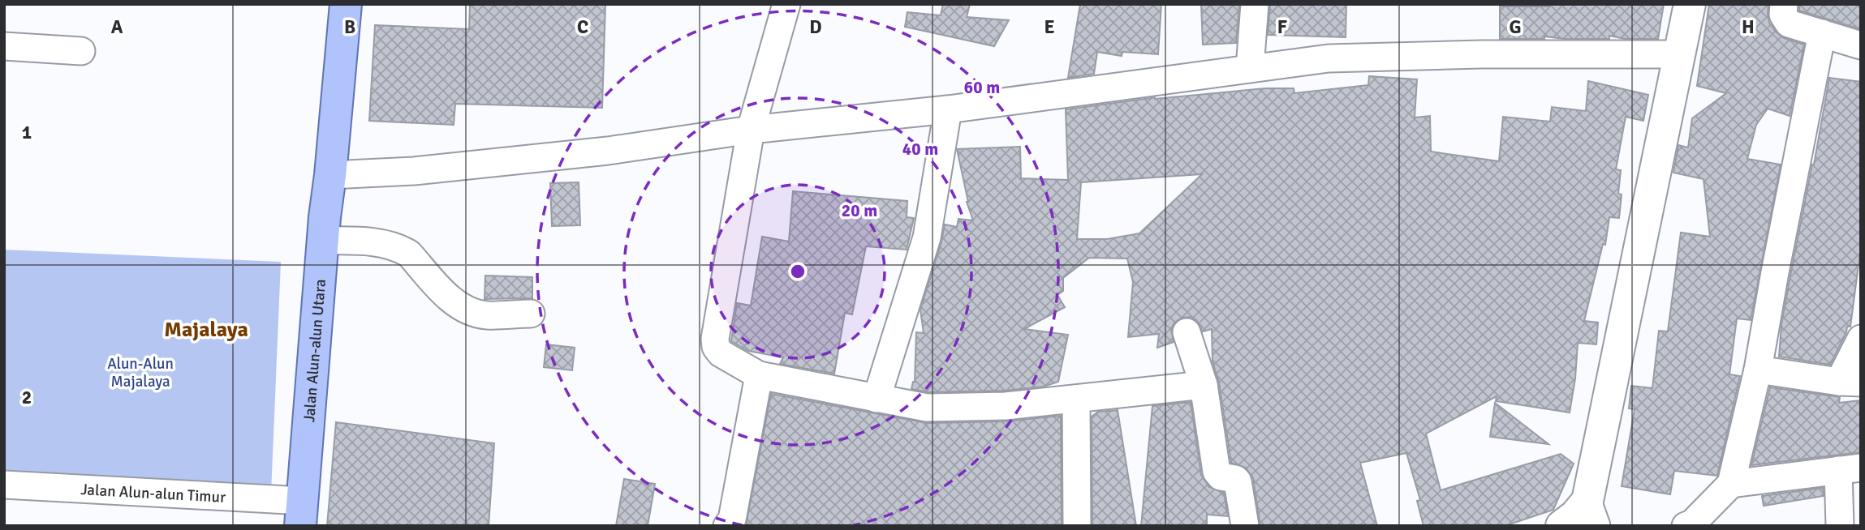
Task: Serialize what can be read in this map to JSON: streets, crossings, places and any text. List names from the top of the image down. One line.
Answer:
{"streets":{"main road":["Jalan Alun-alun Utara"],"street":["Jalan Alun-alun Timur"]},"crossings":[["Jalan Alun-alun Utara","Jalan Alun-alun Timur"]],"districts":["Majalaya"],"parks":["Alun-Alun Majalaya"],"grid":{"columns":["A","B","C","D","E","F","G","H"],"rows":["1","2"]},"rings":["60 m","40 m","20 m"]}
